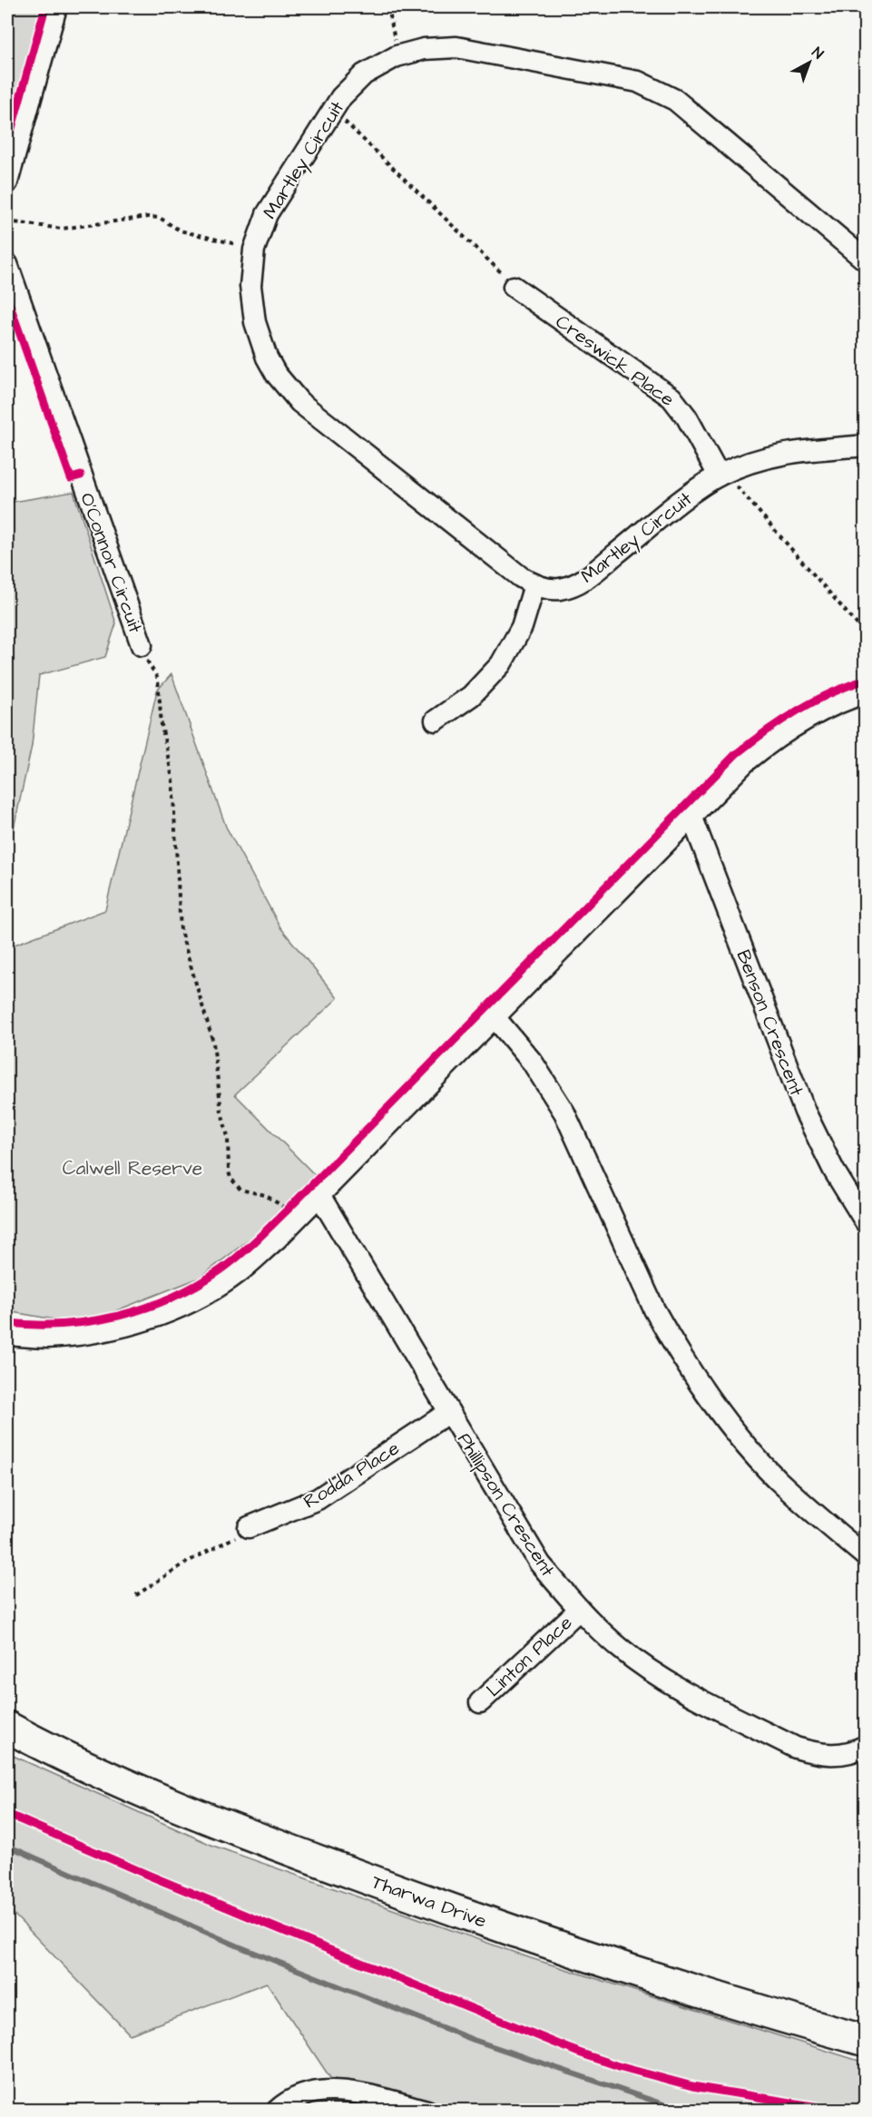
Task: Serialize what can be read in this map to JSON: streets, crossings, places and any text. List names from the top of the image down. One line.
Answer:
{"streets":{"main road":["Tharwa Drive"],"street":["Martley Circuit","Creswick Place","O'Connor Circuit","Benson Crescent","Rodda Place","Phillipson Crescent","Linton Place"]},"crossings":[["Martley Circuit","Creswick Place"],["Rodda Place","Phillipson Crescent"],["Phillipson Crescent","Linton Place"]],"parks":["Calwell Reserve"],"north":"top right"}
